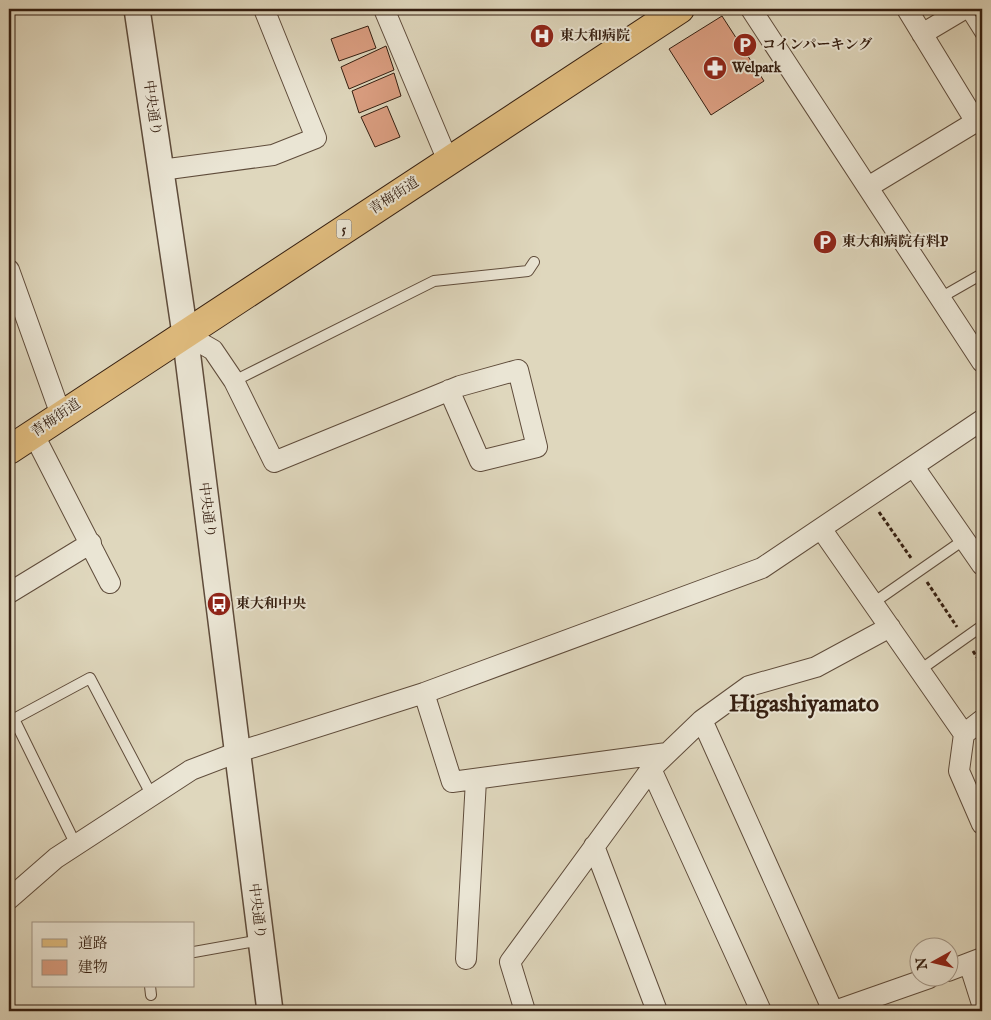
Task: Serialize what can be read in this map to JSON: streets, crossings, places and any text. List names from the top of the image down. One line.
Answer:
{"streets":{"main road":["青梅街道","5"],"street":["中央通り"]},"crossings":[["中央通り","青梅街道"]],"districts":["Higashiyamato"],"places":{"hospital":["東大和病院"],"parking":["コインパーキング","東大和病院有料P"],"pharmacy":["Welpark"],"bus stop":["東大和中央"]},"legend":["道路","建物"],"north":"left"}
